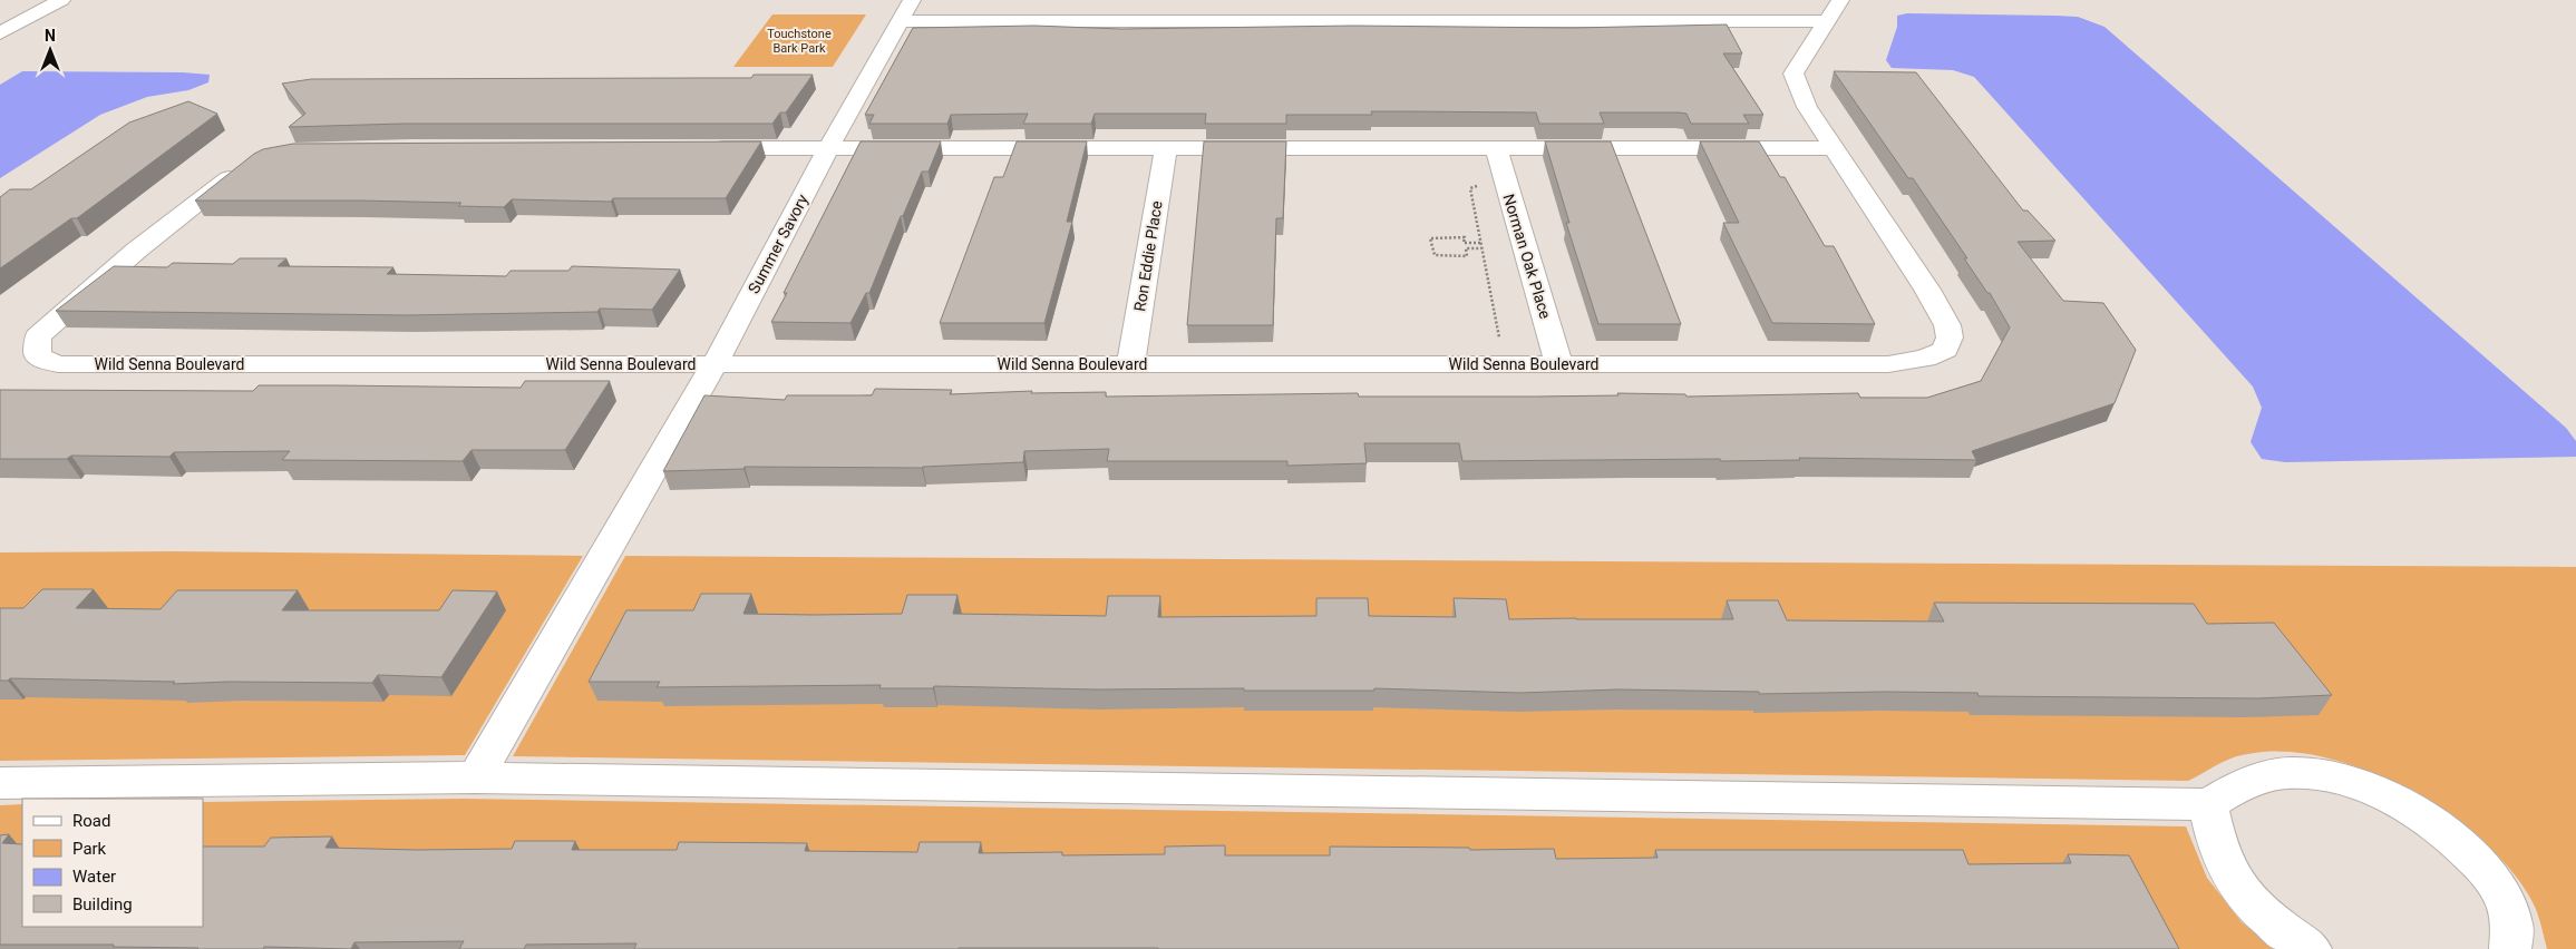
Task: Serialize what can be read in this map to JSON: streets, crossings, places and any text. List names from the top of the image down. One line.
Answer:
{"streets":{"street":["Summer Savory","Ron Eddie Place","Norman Oak Place","Wild Senna Boulevard"]},"crossings":[["Summer Savory","Wild Senna Boulevard"],["Ron Eddie Place","Wild Senna Boulevard"],["Norman Oak Place","Wild Senna Boulevard"]],"parks":["Touchstone Bark Park"],"legend":["Road","Park","Water","Building"],"north":"top"}
